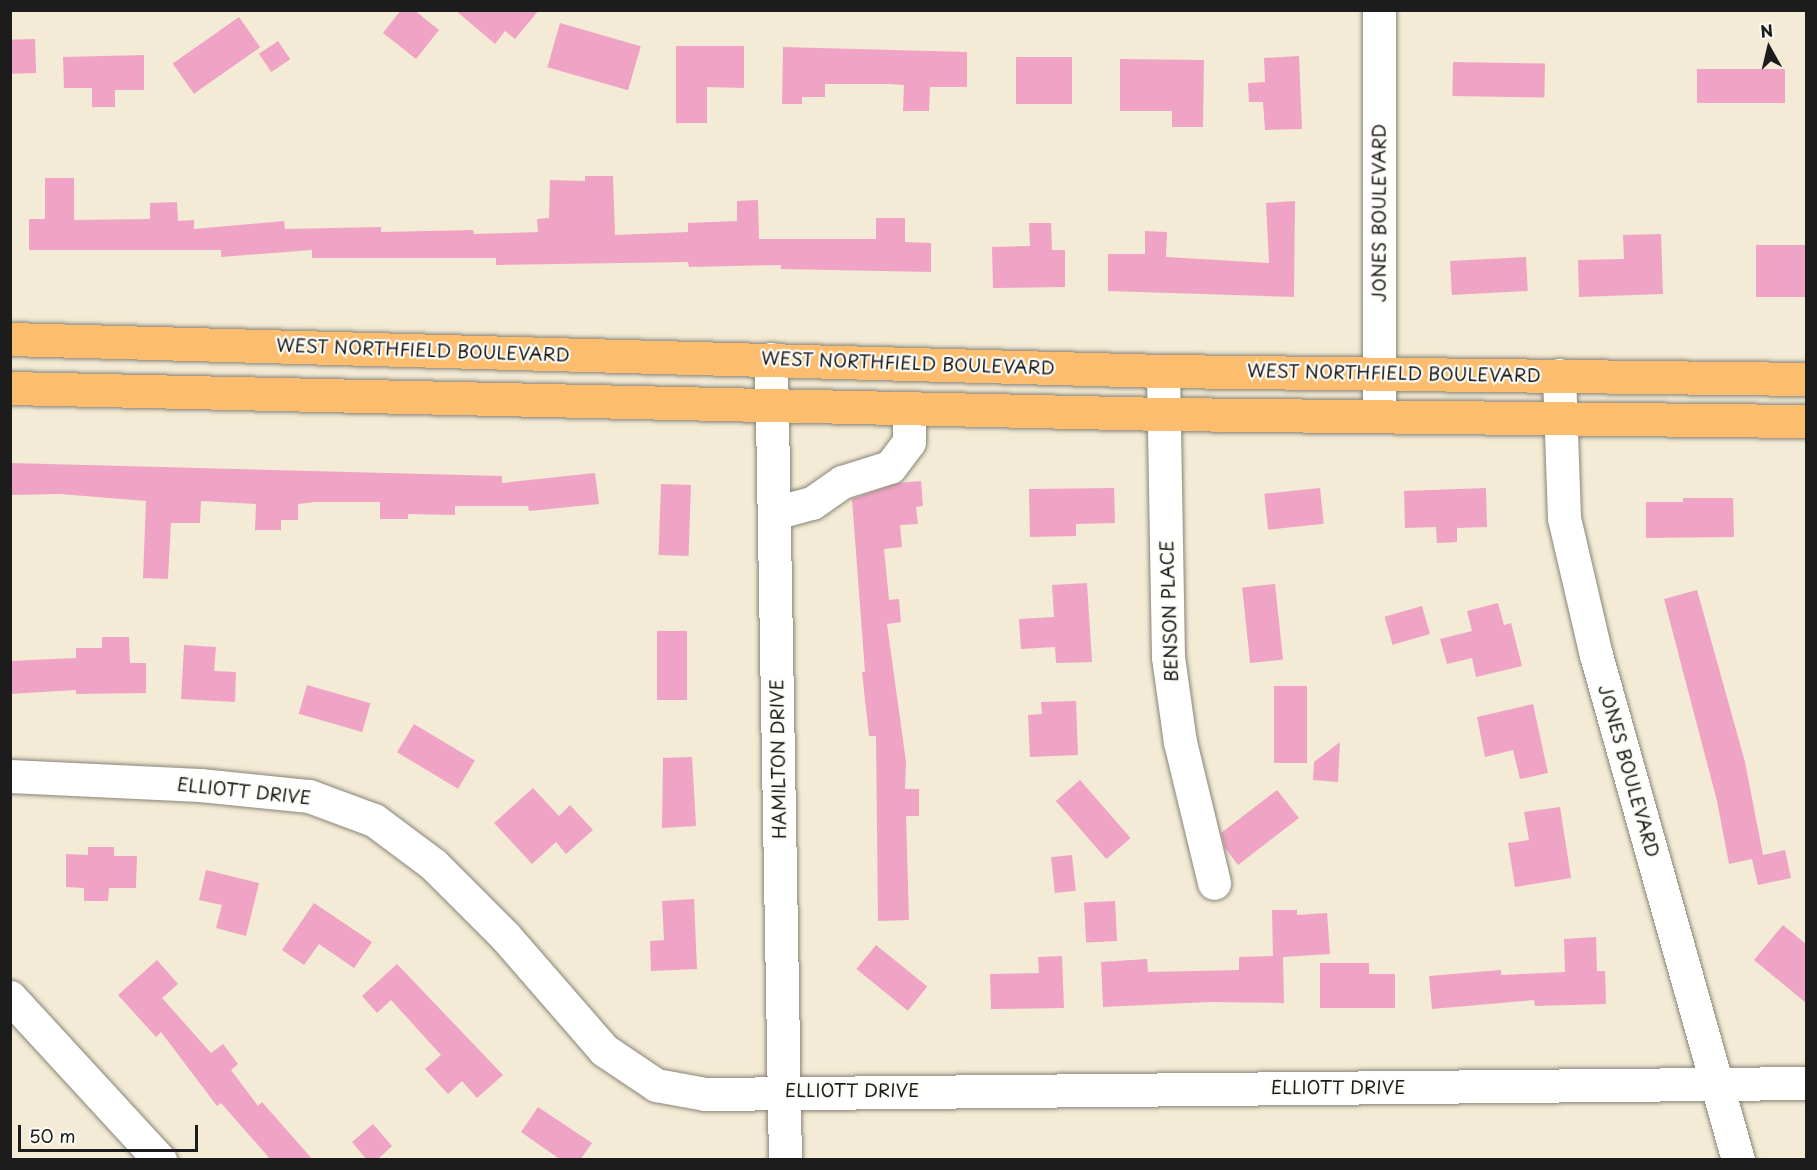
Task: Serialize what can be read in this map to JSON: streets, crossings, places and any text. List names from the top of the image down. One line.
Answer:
{"streets":{"main road":["WEST NORTHFIELD BOULEVARD"],"street":["JONES BOULEVARD","BENSON PLACE","HAMILTON DRIVE","ELLIOTT DRIVE"]},"crossings":[["JONES BOULEVARD","WEST NORTHFIELD BOULEVARD"],["JONES BOULEVARD","ELLIOTT DRIVE"],["WEST NORTHFIELD BOULEVARD","BENSON PLACE"],["WEST NORTHFIELD BOULEVARD","HAMILTON DRIVE"],["HAMILTON DRIVE","ELLIOTT DRIVE"]],"scale_bar":"50 m","north":"top"}
